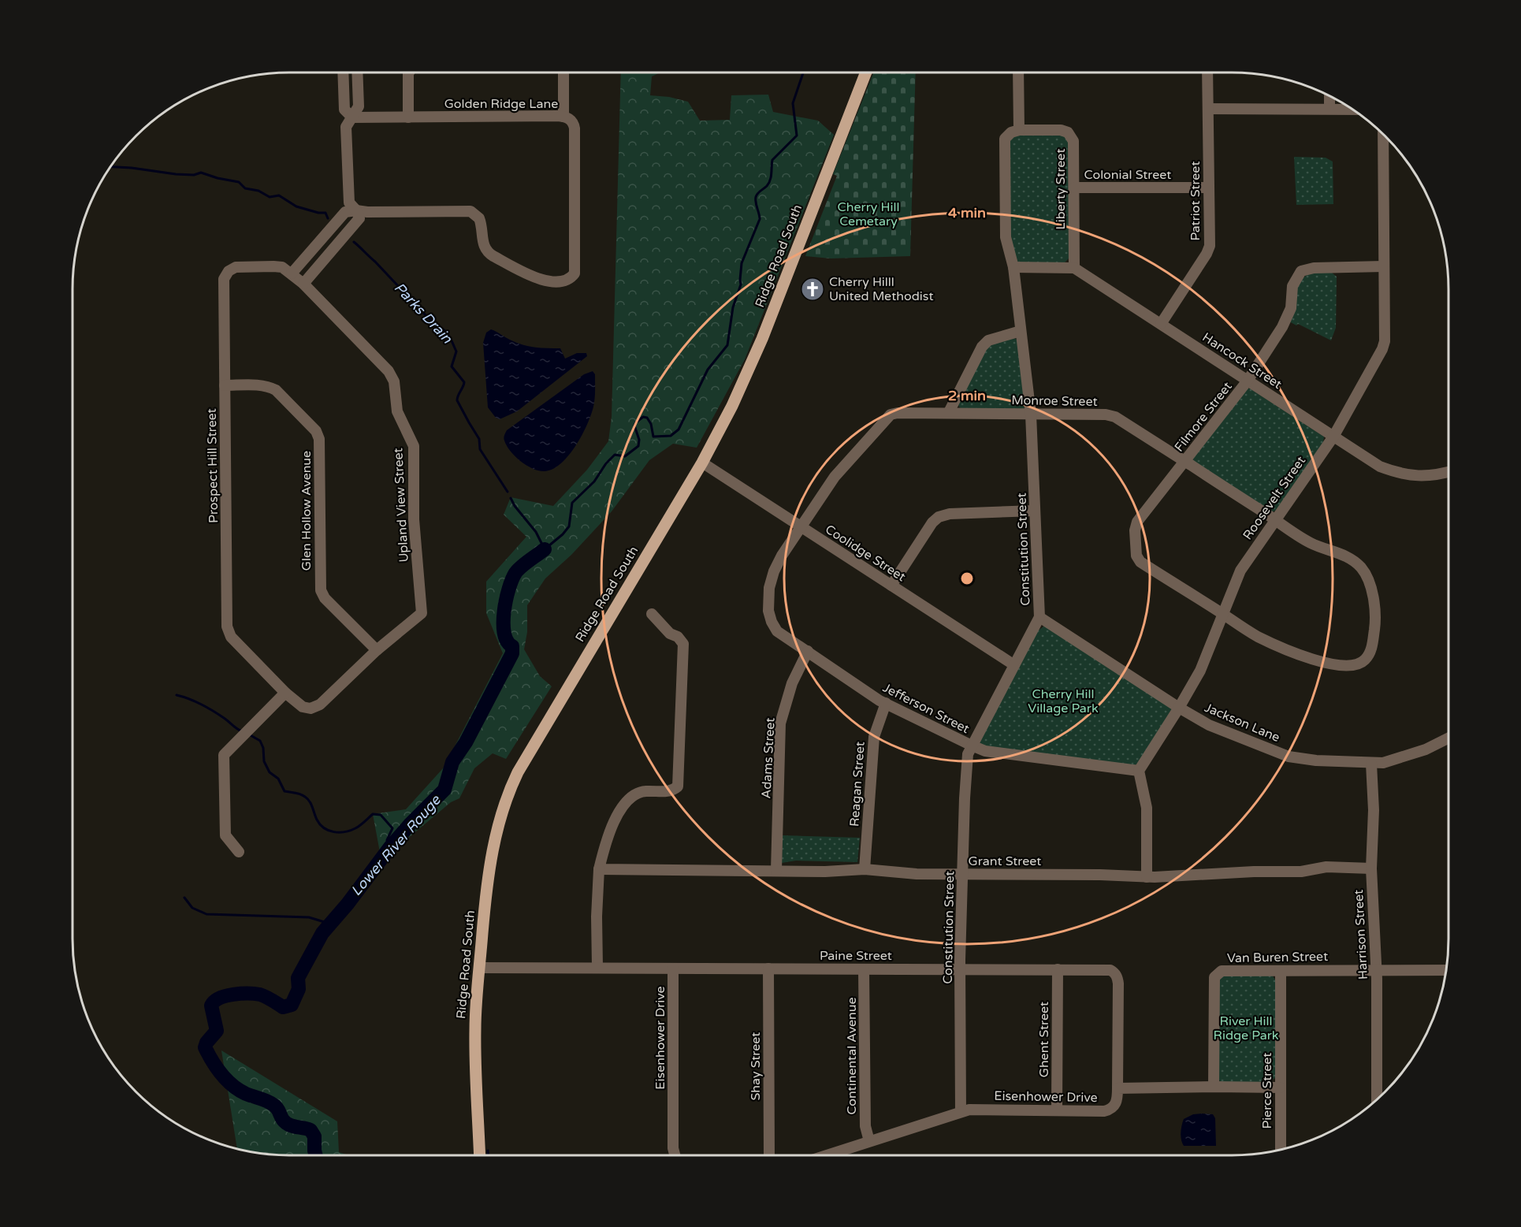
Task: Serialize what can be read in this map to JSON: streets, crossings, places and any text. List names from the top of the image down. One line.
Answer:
{"streets":{"main road":["Ridge Road South"],"street":["Golden Ridge Lane","Colonial Street","Liberty Street","Patriot Street","Hancock Street","Monroe Street","Filmore Street","Prospect Hill Street","Roosevelt Street","Upland View Street","Glen Hollow Avenue","Constitution Street","Coolidge Street","Jefferson Street","Jackson Lane","Adams Street","Reagan Street","Grant Street","Harrison Street","Paine Street","Van Buren Street","Eisenhower Drive","Ghent Street","Continental Avenue","Shay Street","Pierce Street"]},"crossings":[["Colonial Street","Liberty Street"],["Colonial Street","Patriot Street"],["Liberty Street","Hancock Street"],["Liberty Street","Constitution Street"],["Patriot Street","Hancock Street"],["Ridge Road South","Coolidge Street"],["Ridge Road South","Paine Street"],["Hancock Street","Filmore Street"],["Hancock Street","Roosevelt Street"],["Monroe Street","Filmore Street"],["Monroe Street","Roosevelt Street"],["Monroe Street","Constitution Street"],["Monroe Street","Coolidge Street"],["Monroe Street","Jefferson Street"],["Filmore Street","Roosevelt Street"],["Prospect Hill Street","Upland View Street"],["Prospect Hill Street","Glen Hollow Avenue"],["Roosevelt Street","Jefferson Street"],["Roosevelt Street","Jackson Lane"],["Upland View Street","Glen Hollow Avenue"],["Constitution Street","Coolidge Street"],["Constitution Street","Jefferson Street"],["Constitution Street","Jackson Lane"],["Constitution Street","Grant Street"],["Constitution Street","Paine Street"],["Constitution Street","Eisenhower Drive"],["Coolidge Street","Jefferson Street"],["Jefferson Street","Adams Street"],["Jefferson Street","Reagan Street"],["Jackson Lane","Harrison Street"],["Adams Street","Grant Street"],["Reagan Street","Grant Street"],["Grant Street","Harrison Street"],["Harrison Street","Van Buren Street"],["Paine Street","Eisenhower Drive"],["Paine Street","Ghent Street"],["Paine Street","Continental Avenue"],["Paine Street","Shay Street"],["Van Buren Street","Pierce Street"],["Eisenhower Drive","Ghent Street"],["Eisenhower Drive","Continental Avenue"]],"water":["Parks Drain","Lower River Rouge"],"parks":["Cherry Hill Cemetary","Cherry Hill Village Park","River Hill Ridge Park"],"places":{"church":["Cherry Hilll United Methodist"]},"rings":["4 min","2 min"]}
